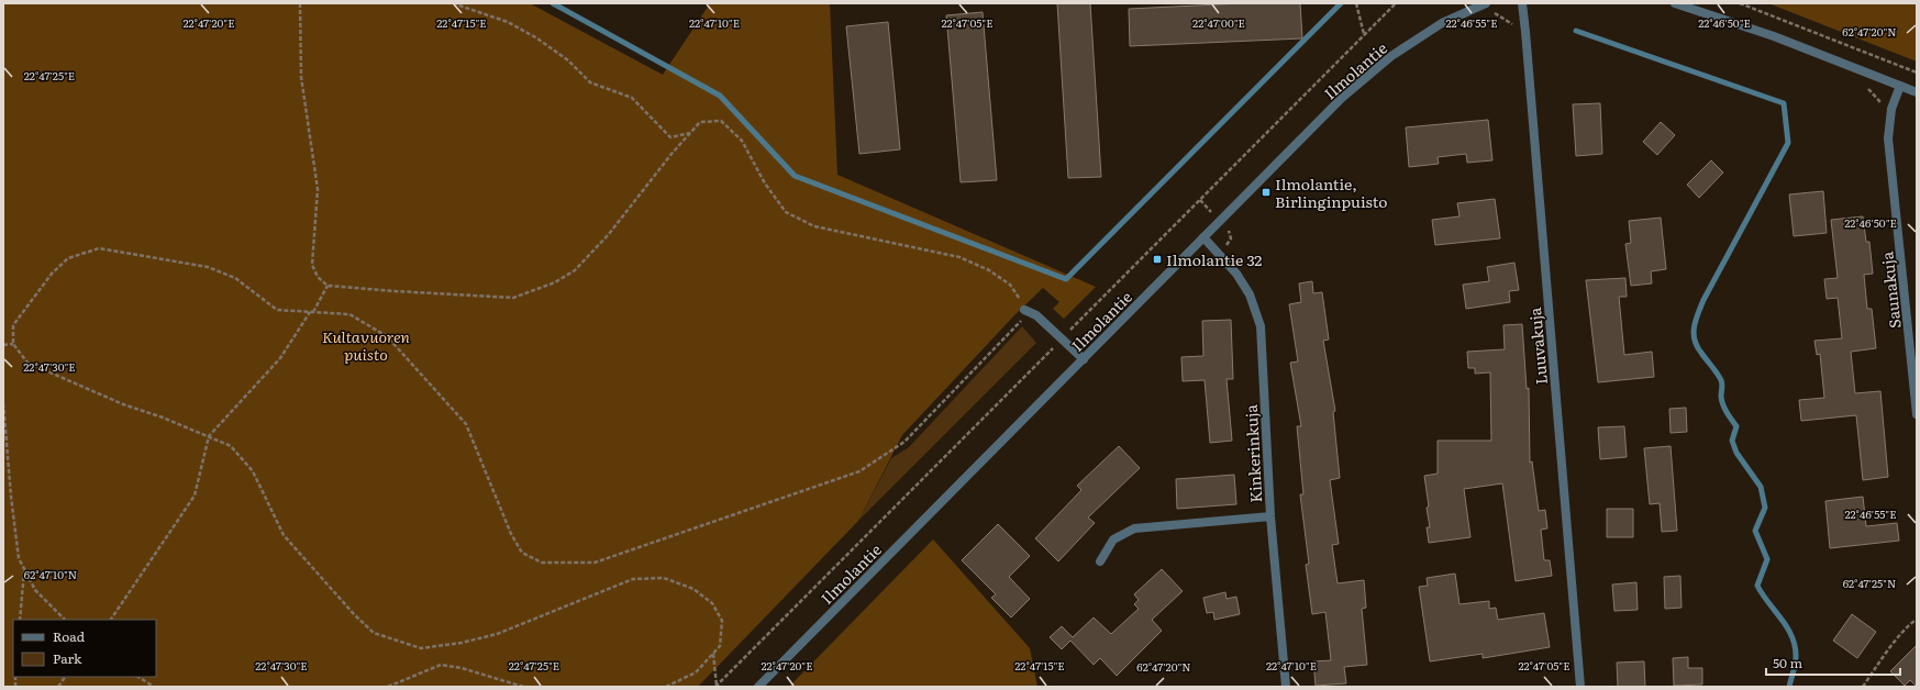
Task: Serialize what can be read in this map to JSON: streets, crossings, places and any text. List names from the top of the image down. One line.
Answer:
{"streets":{"street":["Ilmolantie","Saunakuja","Luuvakuja","Kinkerinkuja"]},"crossings":[["Ilmolantie","Kinkerinkuja"]],"parks":["Kultavuoren puisto"],"places":{"transit":["Ilmolantie, Birlinginpuisto","Ilmolantie 32"]},"legend":["Road","Park"],"scale_bar":"50 m","coordinates":["22°47'20\"E","22°47'15\"E","22°47'10\"E","22°47'05\"E","22°46'55\"E","22°46'50\"E","22°47'00\"E","62°47'20\"N","22°47'25\"E","22°47'30\"E","62°47'10\"N","62°47'25\"N"]}
